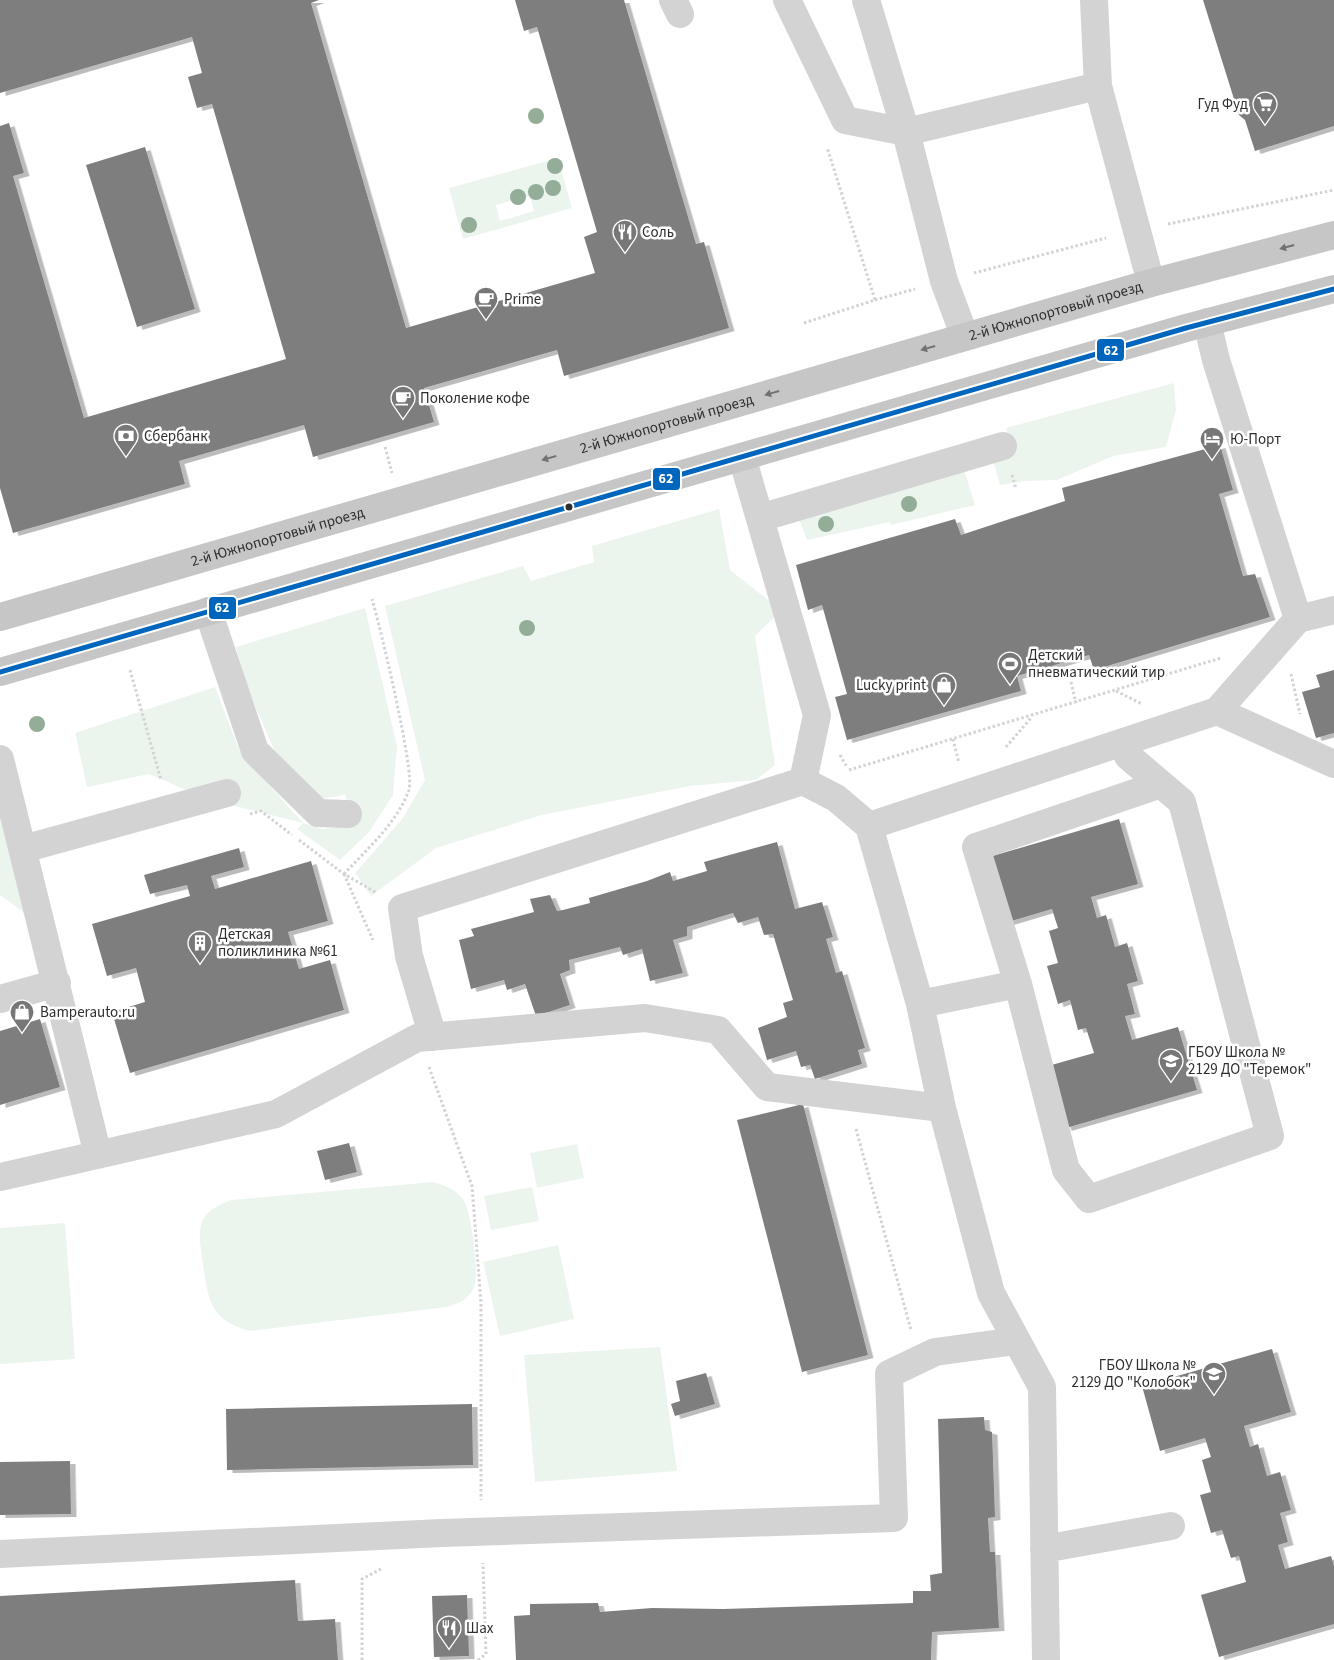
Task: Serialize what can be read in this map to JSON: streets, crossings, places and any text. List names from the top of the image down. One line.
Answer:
{"streets":{"main road":["2-й Южнопортовый проезд"]},"places":{"supermarket":["Гуд Фуд"],"restaurant":["Соль","Шах"],"cafe":["Prime","Поколение кофе"],"bank":["Сбербанк"],"hotel":["Ю-Порт"],"sports":["Детский пневматический тир"],"shop":["Lucky print","Bamperauto.ru"],"building":["Детская поликлиника №61"],"school or university":["ГБОУ Школа № 2129 ДО \"Теремок\"","ГБОУ Школа № 2129 ДО \"Колобок\""]},"lines":["transit line 62"]}
